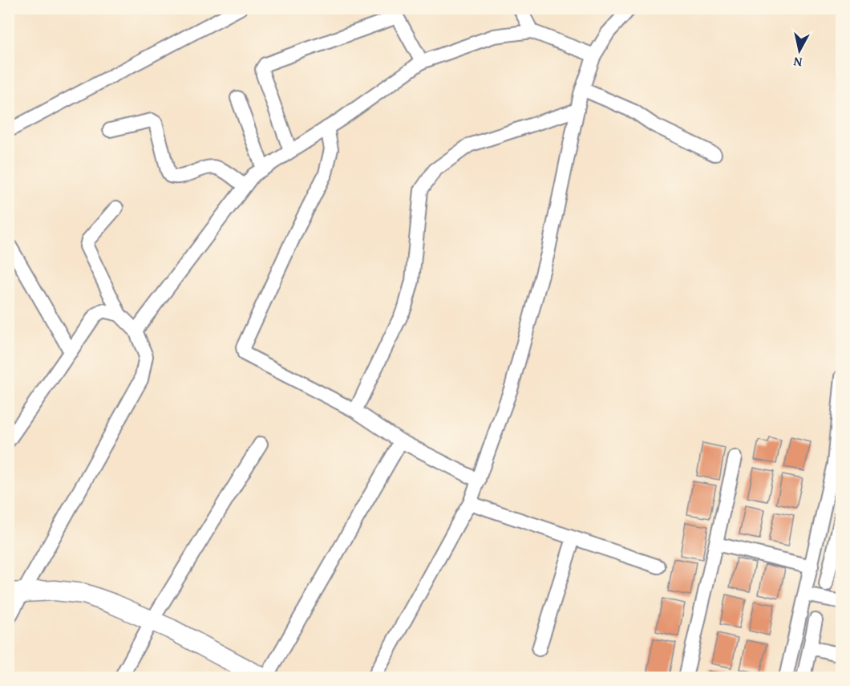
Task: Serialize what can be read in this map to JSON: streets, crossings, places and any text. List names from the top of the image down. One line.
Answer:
{"north":"bottom"}
